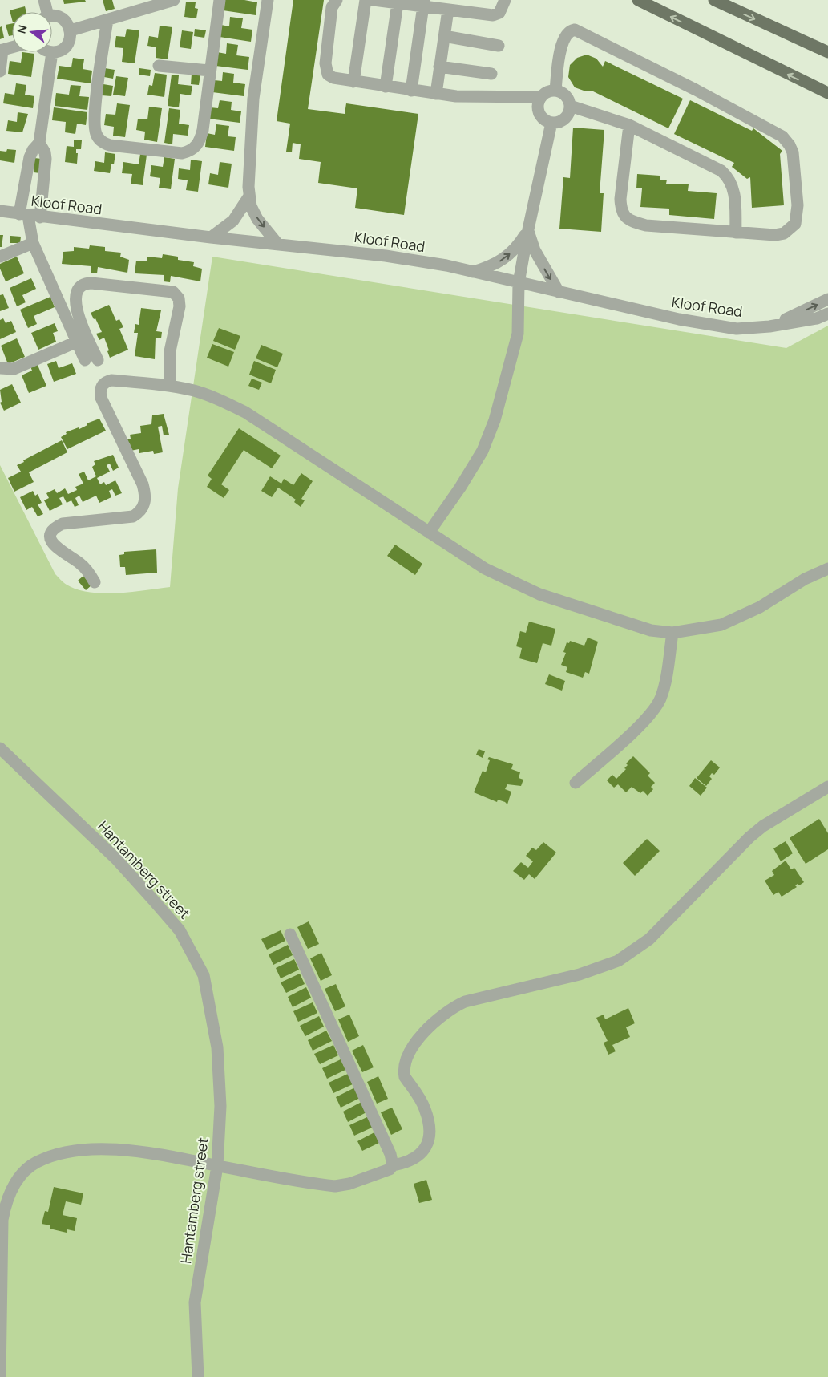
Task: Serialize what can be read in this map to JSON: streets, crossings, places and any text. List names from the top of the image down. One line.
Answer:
{"streets":{"street":["Kloof Road","Hantamberg street"]},"north":"left"}
